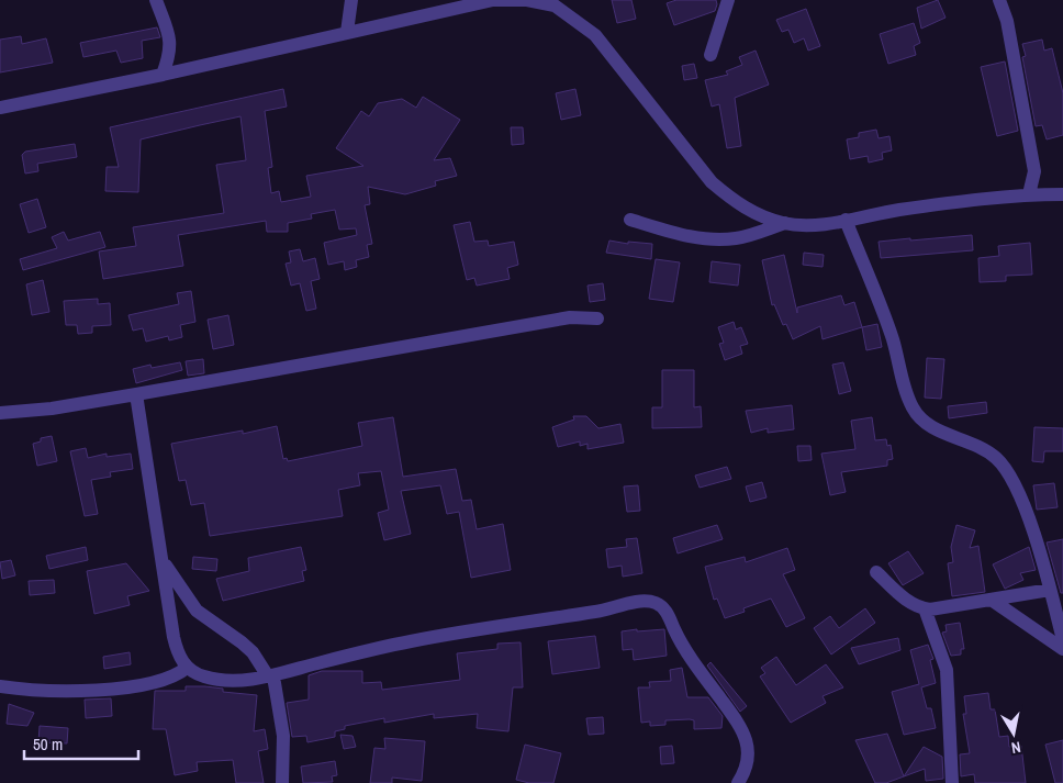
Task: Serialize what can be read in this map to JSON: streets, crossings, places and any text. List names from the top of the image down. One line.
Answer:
{"scale_bar":"50 m","north":"bottom"}
